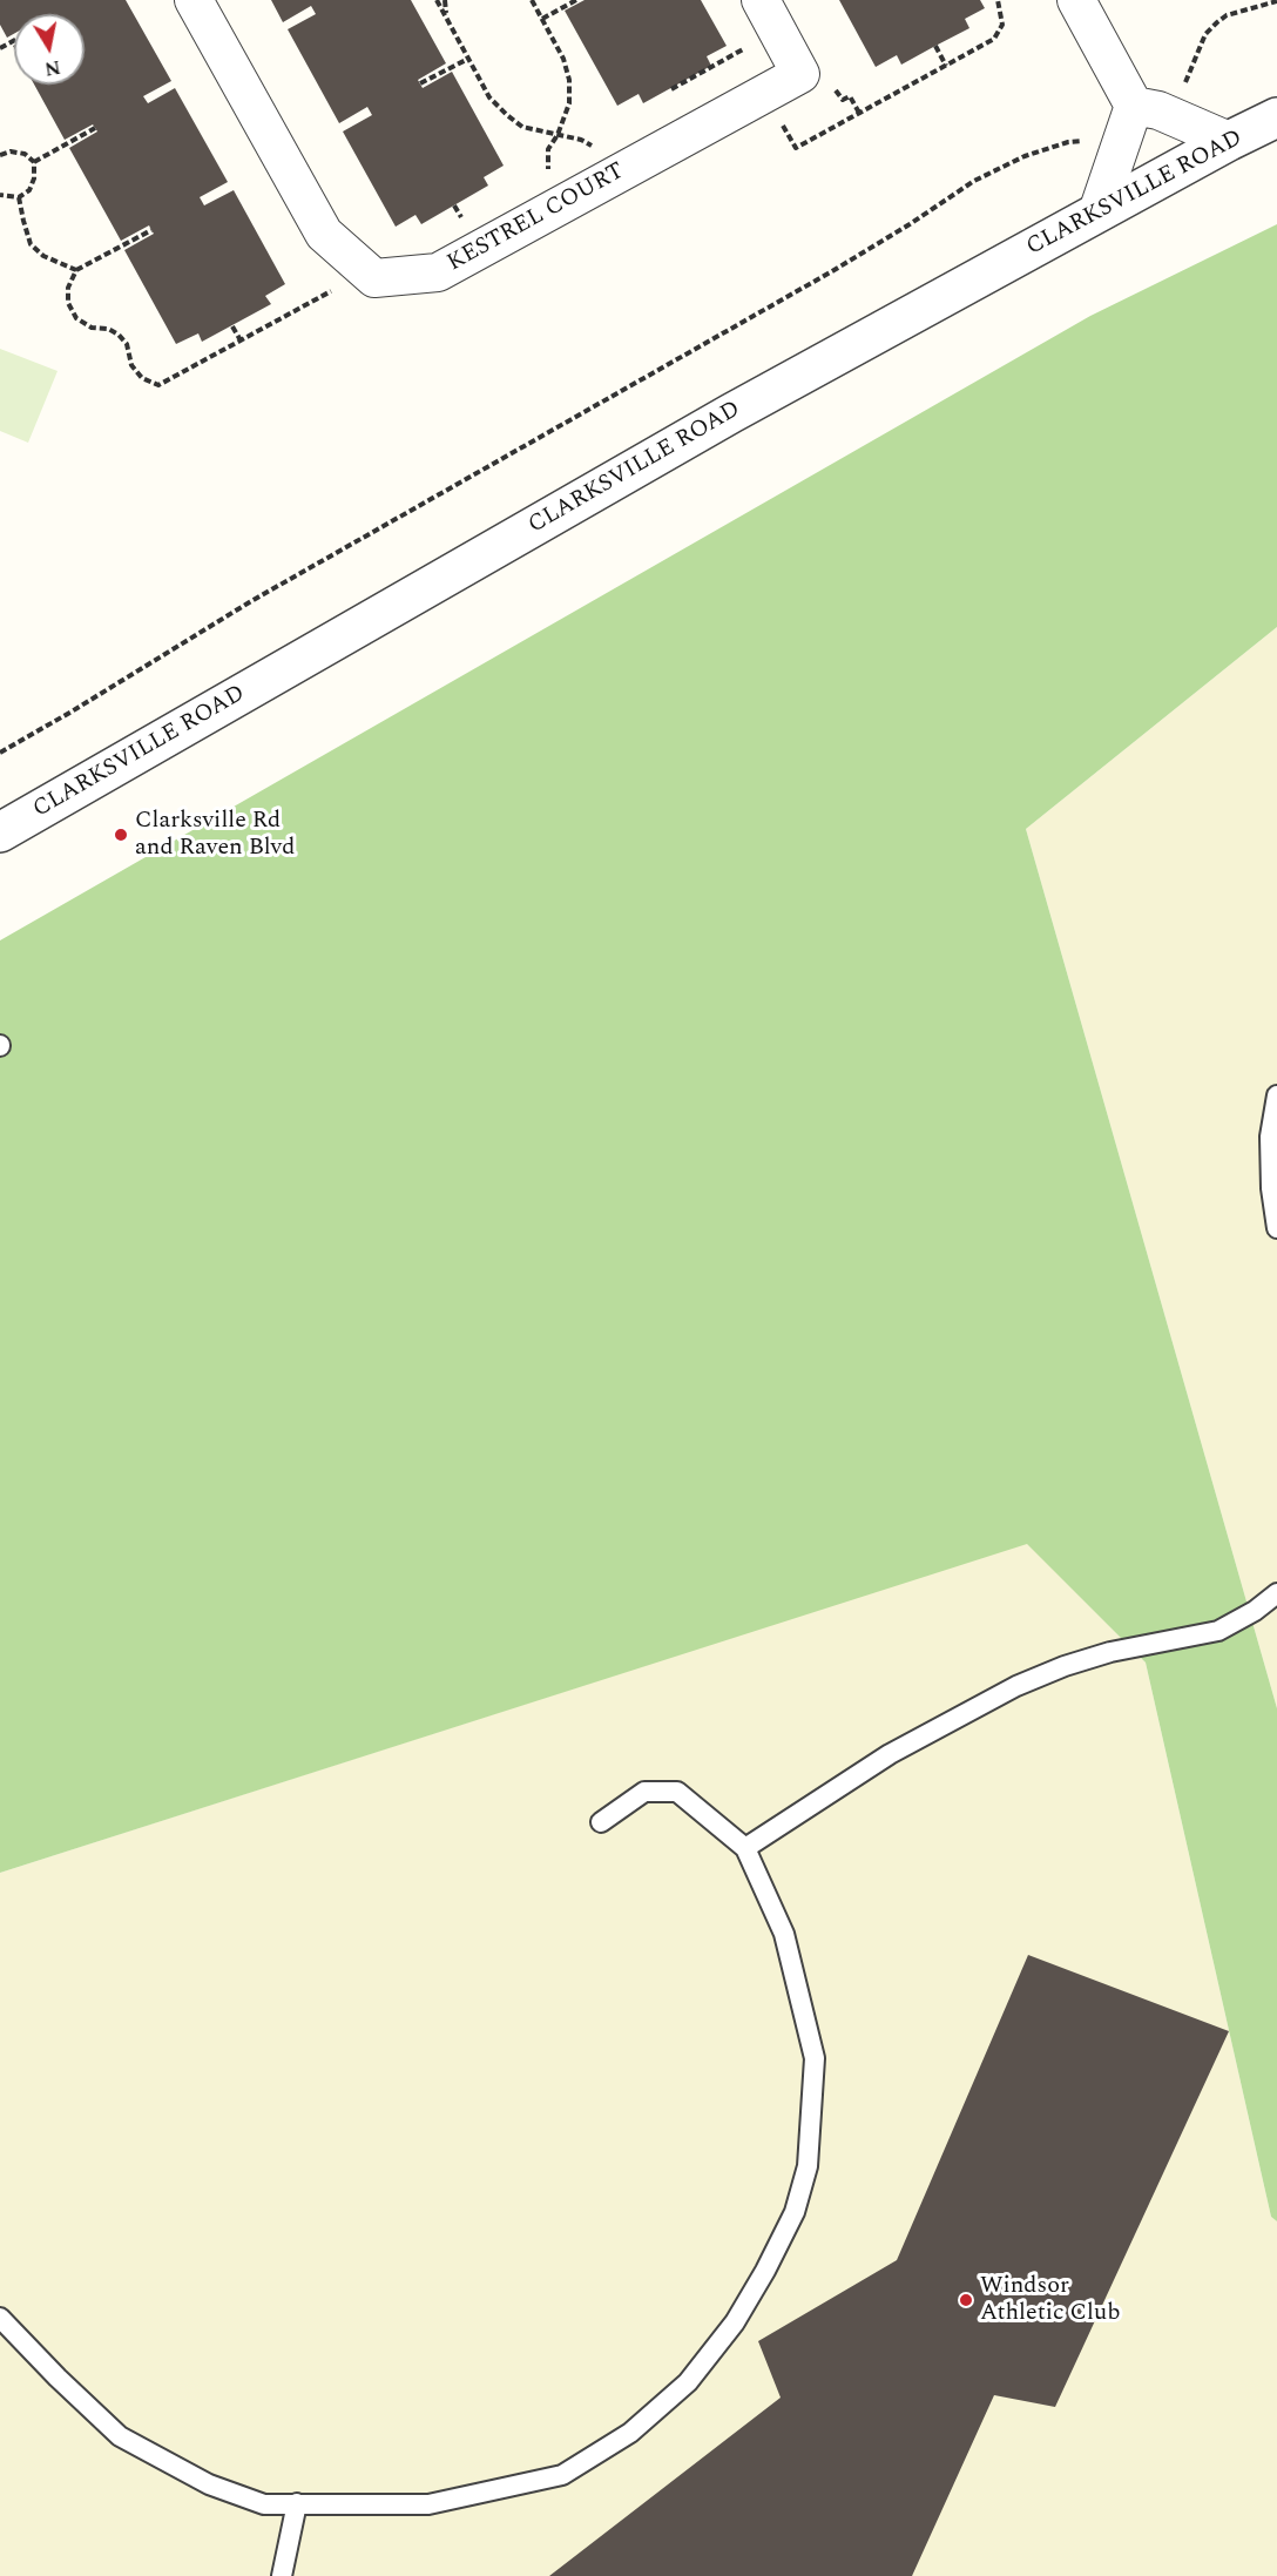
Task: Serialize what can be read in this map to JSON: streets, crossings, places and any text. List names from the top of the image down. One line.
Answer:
{"streets":{"street":["CLARKSVILLE ROAD","KESTREL COURT"]},"places":["Clarksville Rd and Raven Blvd","Windsor Athletic Club"],"north":"bottom"}
